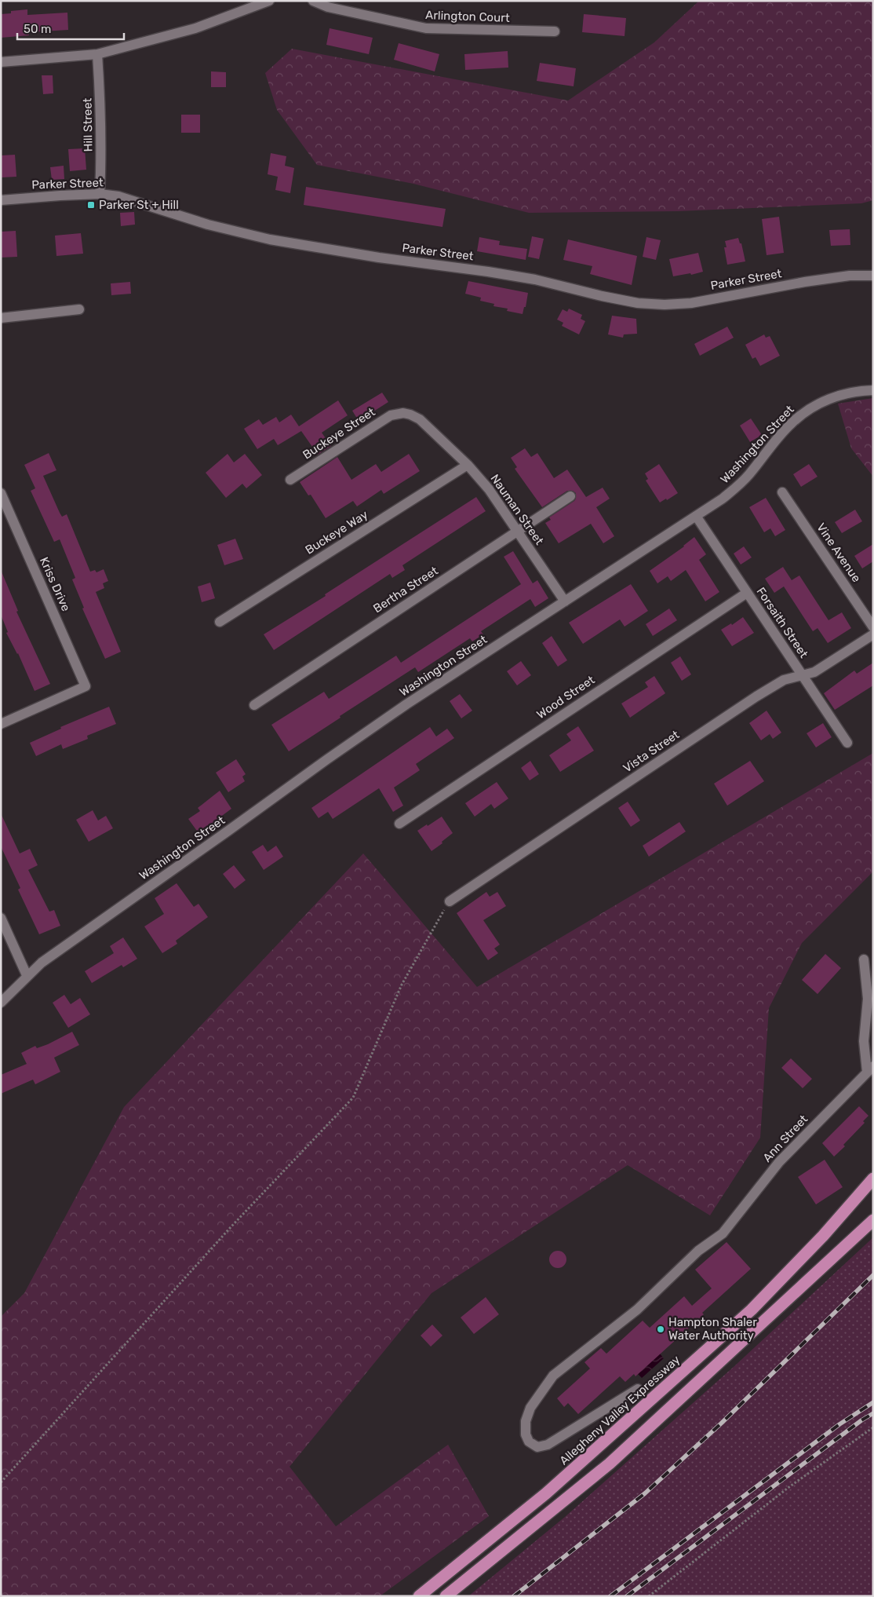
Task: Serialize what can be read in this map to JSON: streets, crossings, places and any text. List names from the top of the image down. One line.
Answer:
{"streets":{"highway":["Allegheny Valley Expressway"],"street":["Arlington Court","Hill Street","Parker Street","Buckeye Street","Washington Street","Nauman Street","Buckeye Way","Vine Avenue","Kriss Drive","Bertha Street","Forsaith Street","Wood Street","Vista Street","Ann Street"]},"crossings":[["Hill Street","Parker Street"],["Buckeye Street","Nauman Street"],["Washington Street","Nauman Street"],["Washington Street","Forsaith Street"],["Nauman Street","Buckeye Way"],["Nauman Street","Bertha Street"],["Forsaith Street","Wood Street"],["Forsaith Street","Vista Street"]],"places":{"transit":["Parker St + Hill"],"other":["Hampton Shaler Water Authority"]},"scale_bar":"50 m"}
